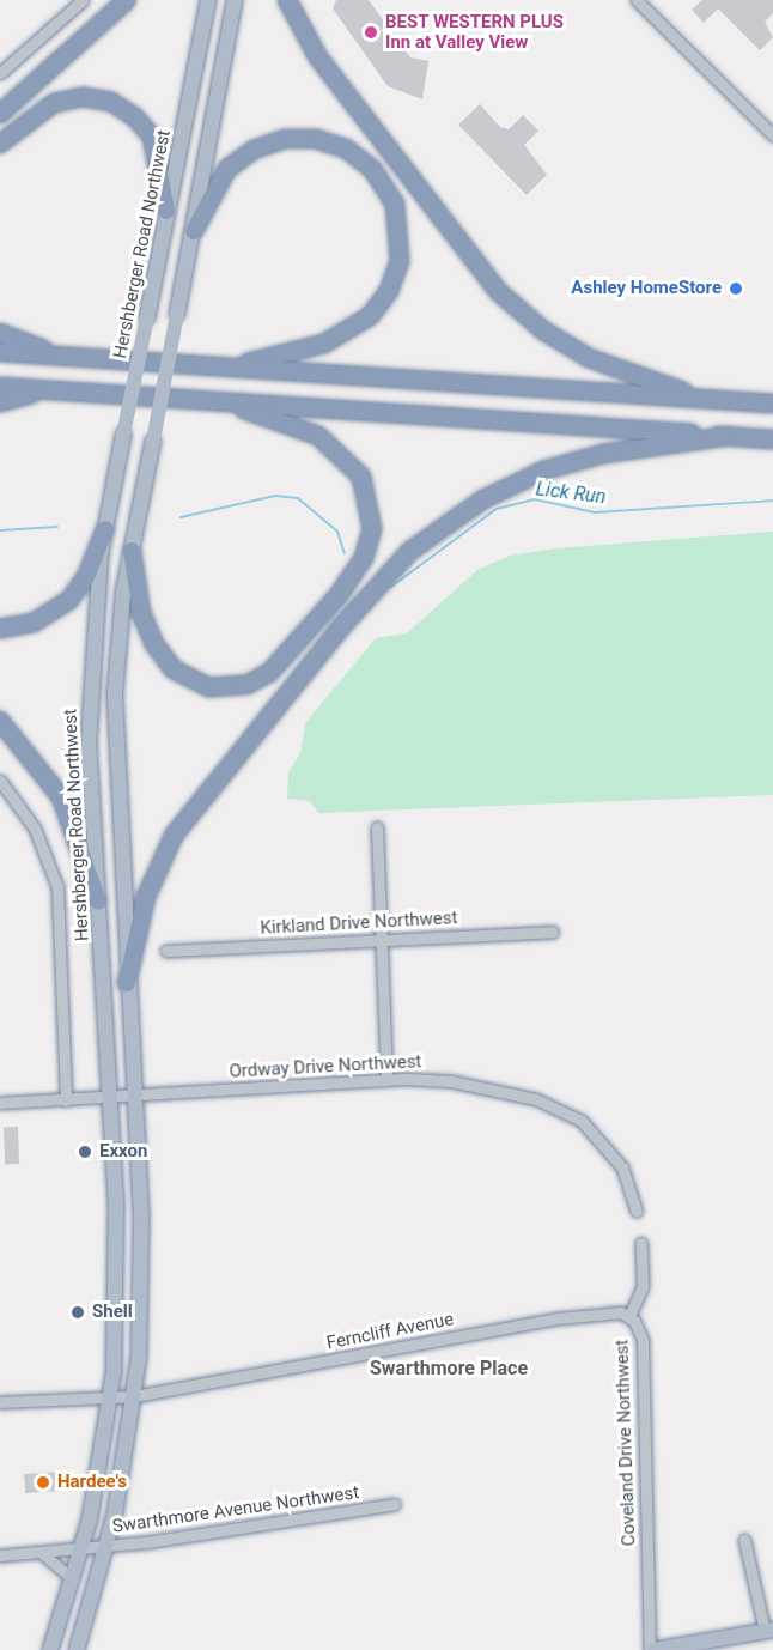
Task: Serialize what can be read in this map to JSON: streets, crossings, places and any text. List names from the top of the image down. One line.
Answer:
{"streets":{"main road":["Hershberger Road Northwest"],"street":["Kirkland Drive Northwest","Ordway Drive Northwest","Ferncliff Avenue","Coveland Drive Northwest","Swarthmore Avenue Northwest"]},"crossings":[["Hershberger Road Northwest","Ordway Drive Northwest"],["Hershberger Road Northwest","Ferncliff Avenue"],["Hershberger Road Northwest","Swarthmore Avenue Northwest"],["Ferncliff Avenue","Coveland Drive Northwest"]],"districts":["Swarthmore Place"],"water":["Lick Run"],"places":["BEST WESTERN PLUS Inn at Valley View","Ashley HomeStore","Exxon","Shell","Hardee's"]}
